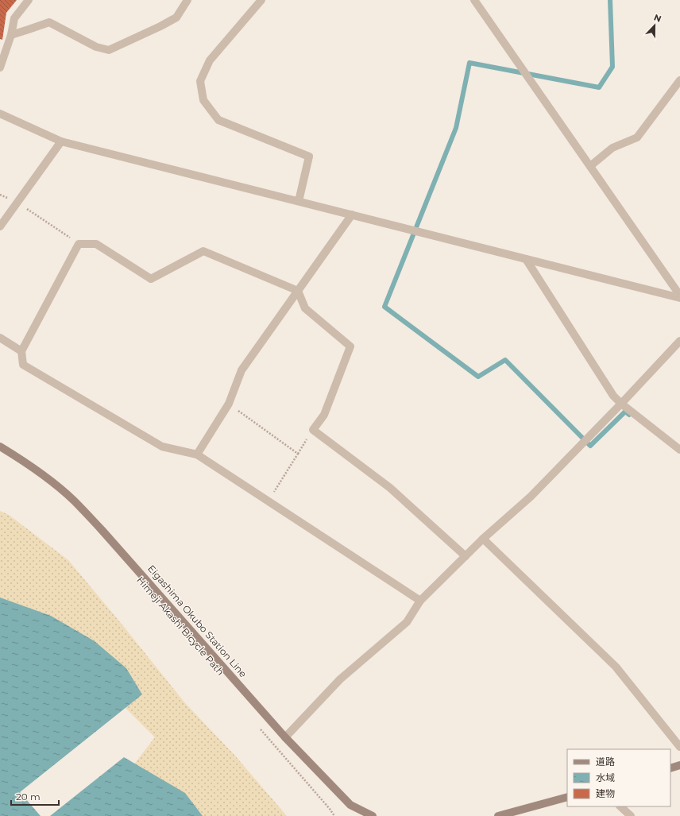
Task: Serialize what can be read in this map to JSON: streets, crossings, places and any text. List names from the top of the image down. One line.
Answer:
{"streets":{"main road":["Eigashima Okubo Station Line"]},"legend":["道路","水域","建物"],"scale_bar":"20 m","north":"top"}
